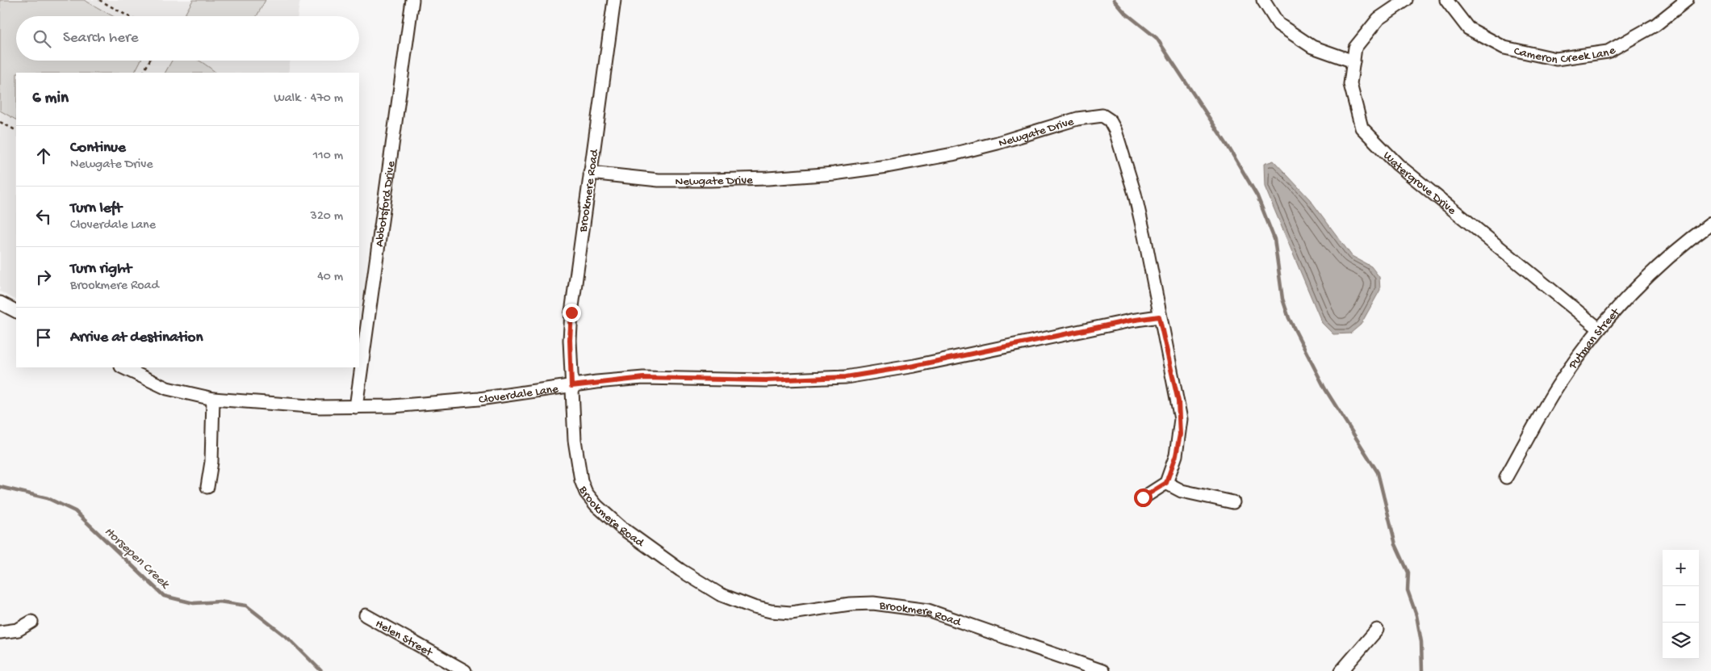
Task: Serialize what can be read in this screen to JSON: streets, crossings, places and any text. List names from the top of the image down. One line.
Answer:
{"streets":{"street":["Cameron Creek Lane","Newgate Drive","Watergrove Drive","Brookmere Road","Abbotsford Drive","Putman Street","Cloverdale Lane","Helen Street"]},"crossings":[["Newgate Drive","Brookmere Road"],["Newgate Drive","Cloverdale Lane"],["Watergrove Drive","Putman Street"],["Brookmere Road","Cloverdale Lane"],["Abbotsford Drive","Cloverdale Lane"]],"water":["Horsepen Creek"],"page":{"search":"Search here","heading":["6 min","Walk · 470 m"],"list":[["Continue","Newgate Drive","110 m"],["Turn left","Cloverdale Lane","320 m"],["Turn right","Brookmere Road","40 m"],"Arrive at destination"],"map_buttons":["+","−"]}}
